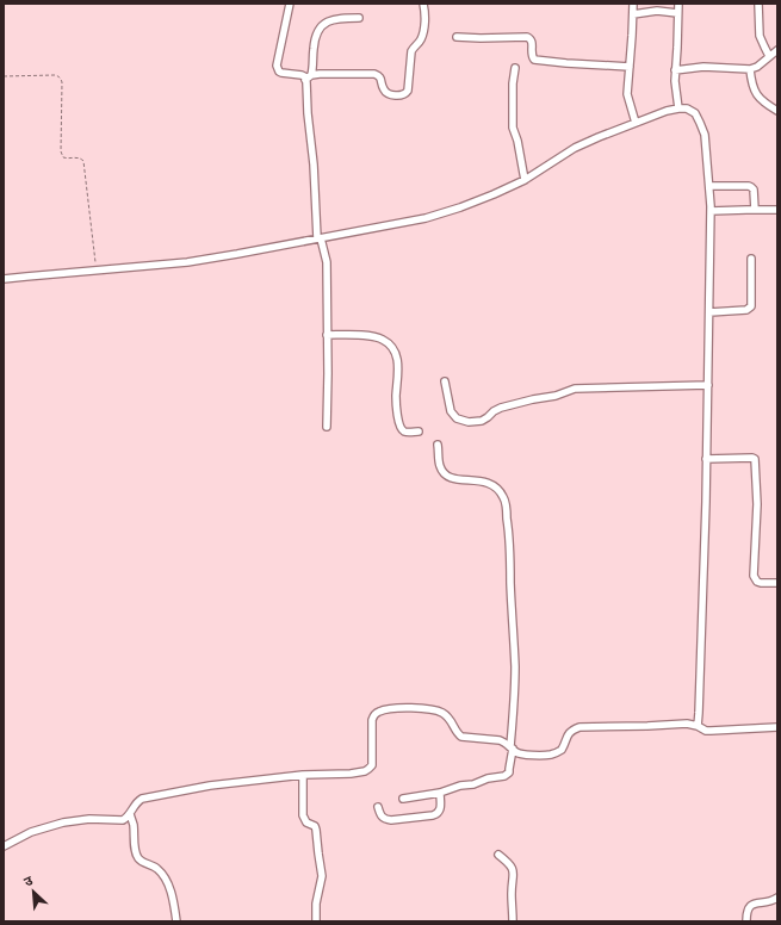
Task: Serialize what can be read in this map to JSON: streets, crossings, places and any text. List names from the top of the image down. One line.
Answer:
{"north":"top left"}
